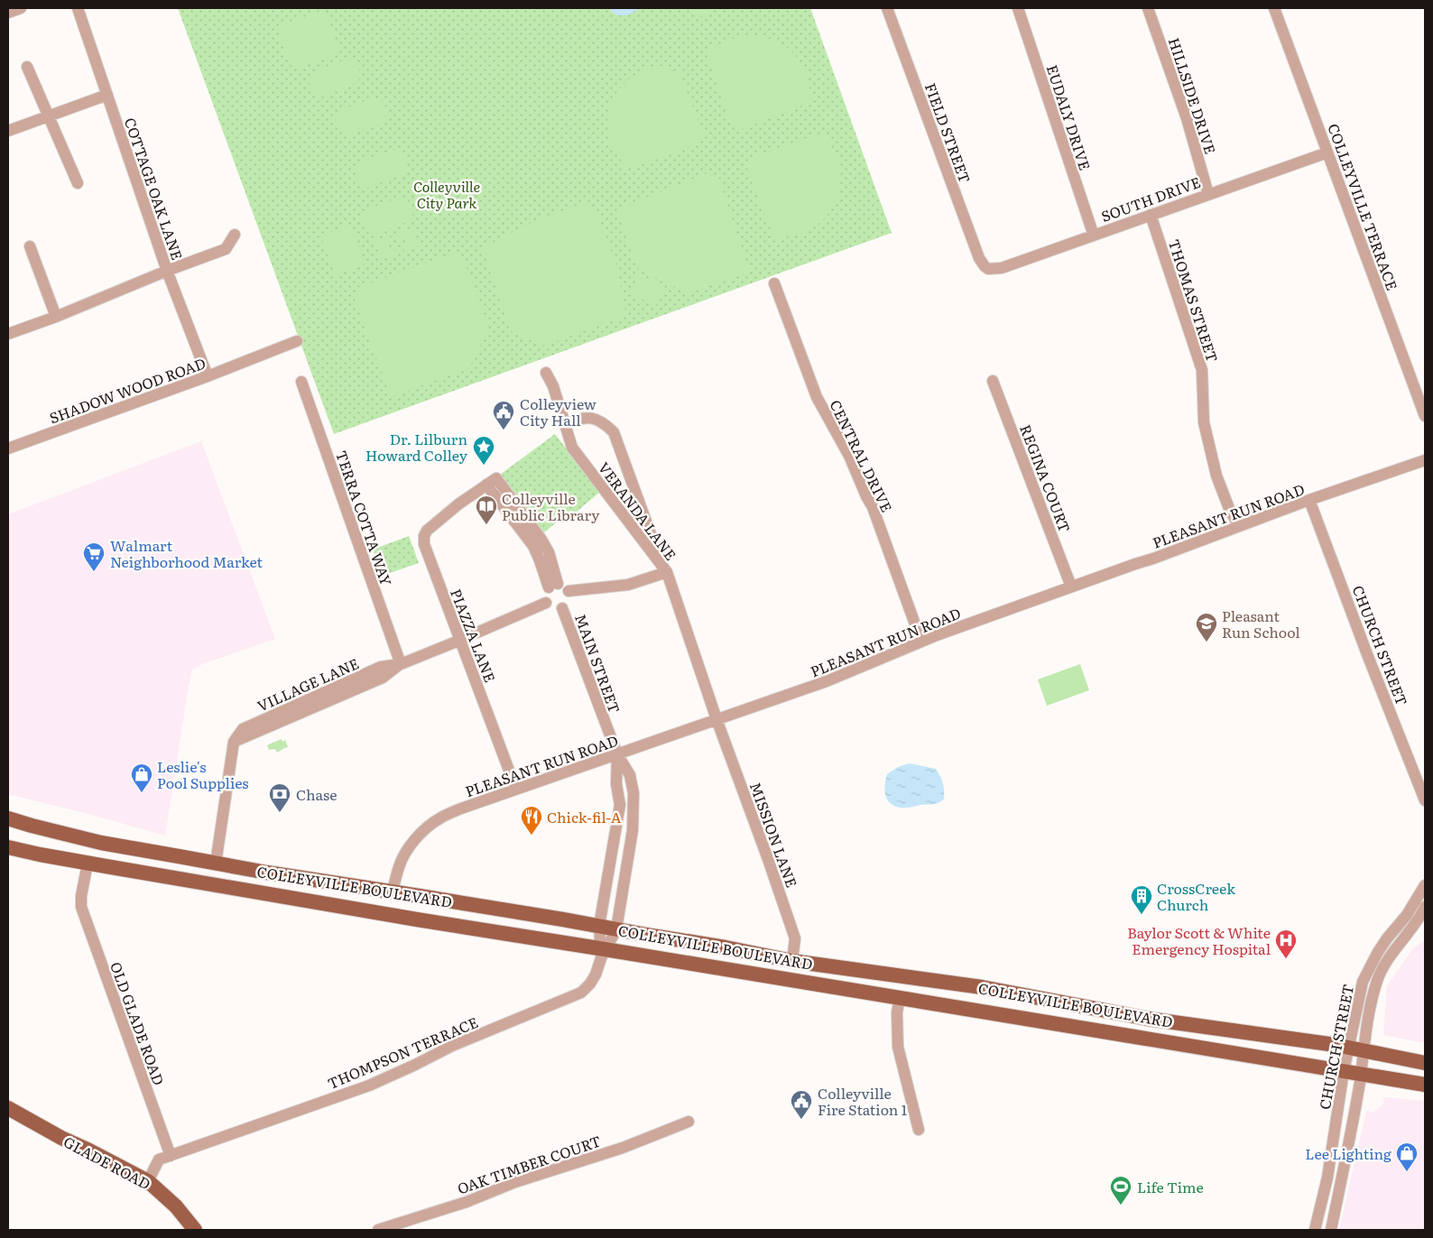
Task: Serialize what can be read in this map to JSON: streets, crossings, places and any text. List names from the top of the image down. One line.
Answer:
{"streets":{"main road":["COLLEYVILLE BOULEVARD","GLADE ROAD"],"street":["HILLSIDE DRIVE","EUDALY DRIVE","FIELD STREET","COTTAGE OAK LANE","SOUTH DRIVE","COLLEYVILLE TERRACE","THOMAS STREET","SHADOW WOOD ROAD","CENTRAL DRIVE","REGINA COURT","VERANDA LANE","PLEASANT RUN ROAD","TERRA COTTA WAY","PIAZZA LANE","CHURCH STREET","MAIN STREET","VILLAGE LANE","MISSION LANE","OLD GLADE ROAD","THOMPSON TERRACE","OAK TIMBER COURT"]},"crossings":[["HILLSIDE DRIVE","SOUTH DRIVE"],["EUDALY DRIVE","SOUTH DRIVE"],["FIELD STREET","SOUTH DRIVE"],["COTTAGE OAK LANE","SHADOW WOOD ROAD"],["SOUTH DRIVE","COLLEYVILLE TERRACE"],["SOUTH DRIVE","THOMAS STREET"],["THOMAS STREET","PLEASANT RUN ROAD"],["CENTRAL DRIVE","PLEASANT RUN ROAD"],["REGINA COURT","PLEASANT RUN ROAD"],["VERANDA LANE","PLEASANT RUN ROAD"],["VERANDA LANE","MISSION LANE"],["PLEASANT RUN ROAD","PIAZZA LANE"],["PLEASANT RUN ROAD","CHURCH STREET"],["PLEASANT RUN ROAD","MAIN STREET"],["PLEASANT RUN ROAD","MISSION LANE"],["PLEASANT RUN ROAD","COLLEYVILLE BOULEVARD"],["TERRA COTTA WAY","VILLAGE LANE"],["PIAZZA LANE","MAIN STREET"],["PIAZZA LANE","VILLAGE LANE"],["CHURCH STREET","COLLEYVILLE BOULEVARD"],["MAIN STREET","VILLAGE LANE"],["MAIN STREET","COLLEYVILLE BOULEVARD"],["MAIN STREET","THOMPSON TERRACE"],["VILLAGE LANE","COLLEYVILLE BOULEVARD"],["MISSION LANE","COLLEYVILLE BOULEVARD"],["COLLEYVILLE BOULEVARD","OLD GLADE ROAD"],["COLLEYVILLE BOULEVARD","THOMPSON TERRACE"],["OLD GLADE ROAD","THOMPSON TERRACE"]],"parks":["Colleyville City Park"],"places":{"public building":["Colleyview City Hall","Colleyville Fire Station 1"],"place":["Dr. Lilburn Howard Colley"],"library":["Colleyville Public Library"],"supermarket":["Walmart Neighborhood Market"],"school or university":["Pleasant Run School"],"shop":["Leslie's Pool Supplies","Lee Lighting"],"bank":["Chase"],"restaurant":["Chick-fil-A"],"building":["CrossCreek Church"],"hospital":["Baylor Scott & White Emergency Hospital"],"sports":["Life Time"]}}
